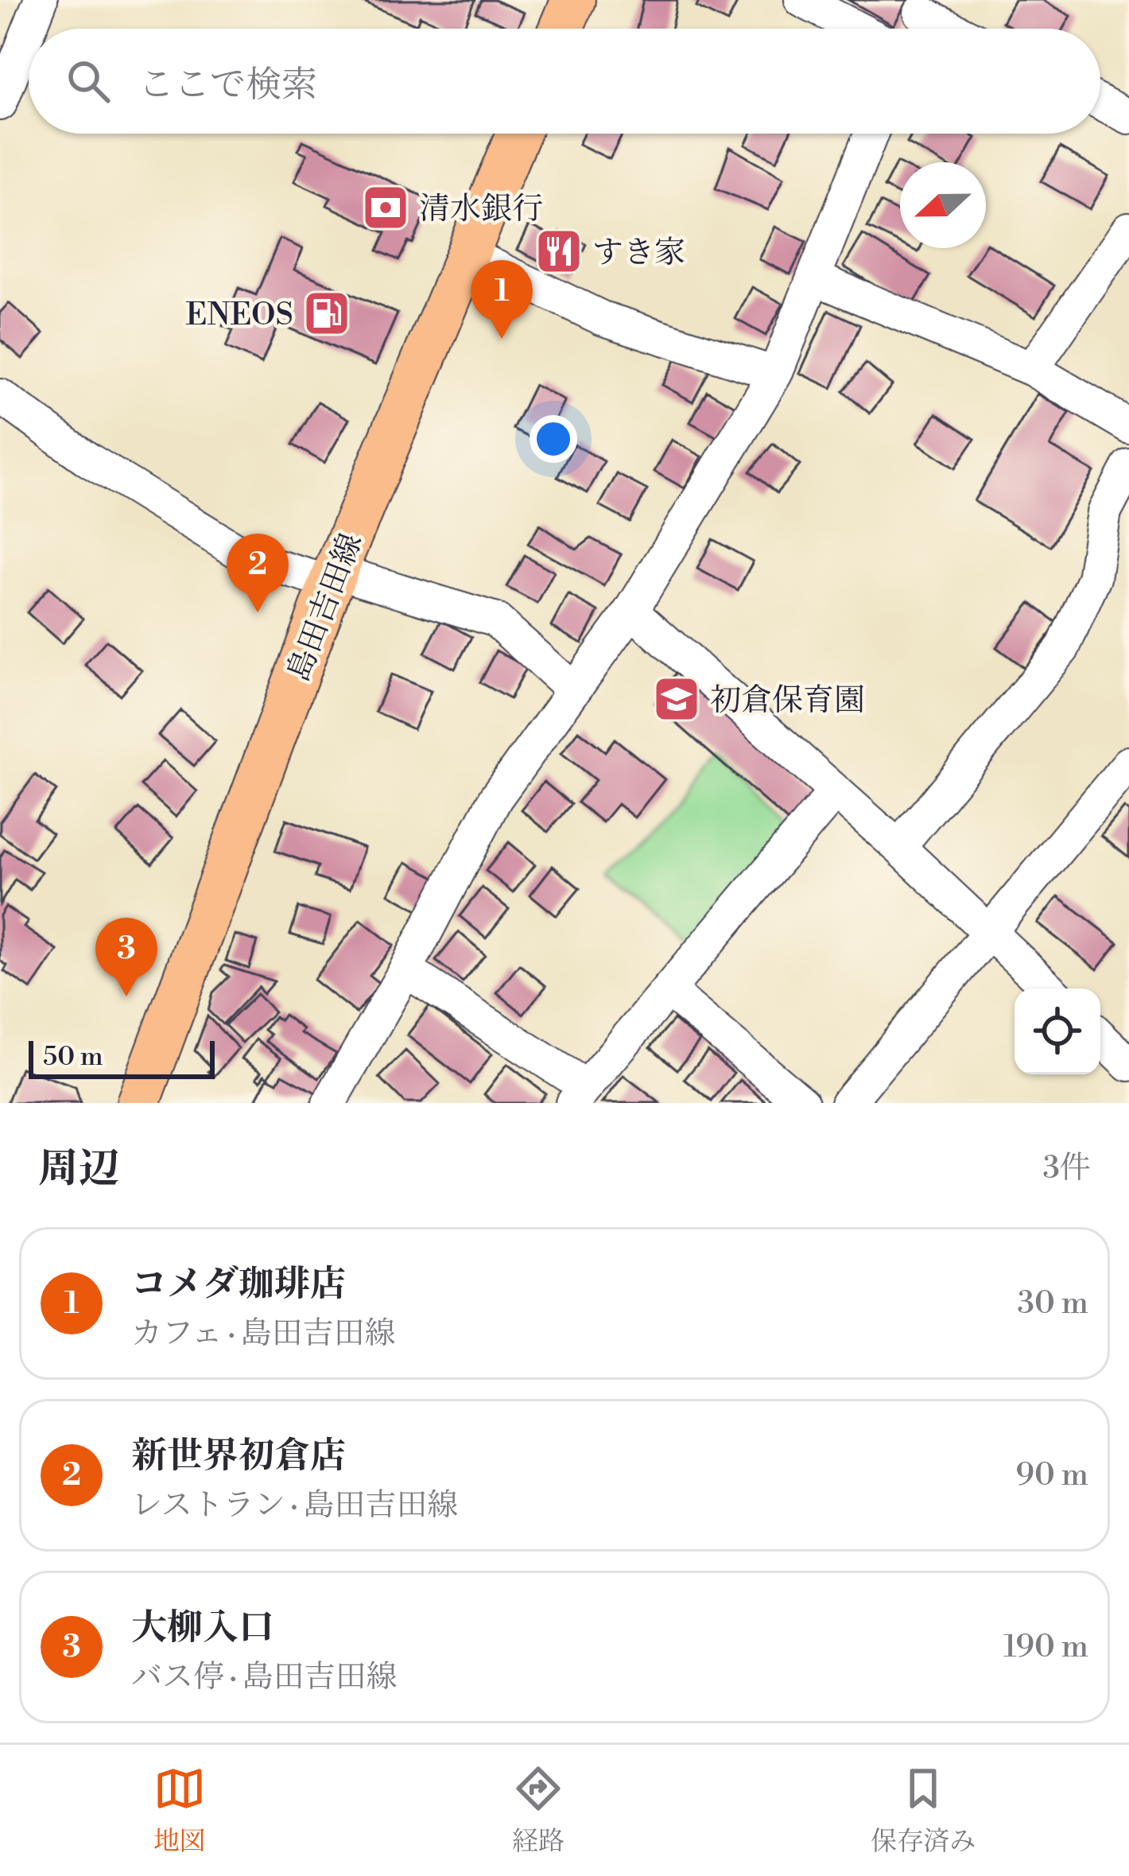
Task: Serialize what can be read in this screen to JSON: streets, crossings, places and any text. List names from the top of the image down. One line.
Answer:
{"streets":{"main road":["島田吉田線"]},"places":{"bank":["清水銀行"],"restaurant":["すき家"],"fuel station":["ENEOS"],"school or university":["初倉保育園"]},"scale_bar":"50 m","north":"left","page":{"search":"ここで検索","pins":["1","2","3"],"scale":"50 m","heading":["周辺","3件"],"list":[{"mark":"1","name":"コメダ珈琲店","note":"カフェ · 島田吉田線","value":"30 m"},{"mark":"2","name":"新世界初倉店","note":"レストラン · 島田吉田線","value":"90 m"},{"mark":"3","name":"大柳入口","note":"バス停 · 島田吉田線","value":"190 m"}],"nav":["地図","経路","保存済み"]}}
